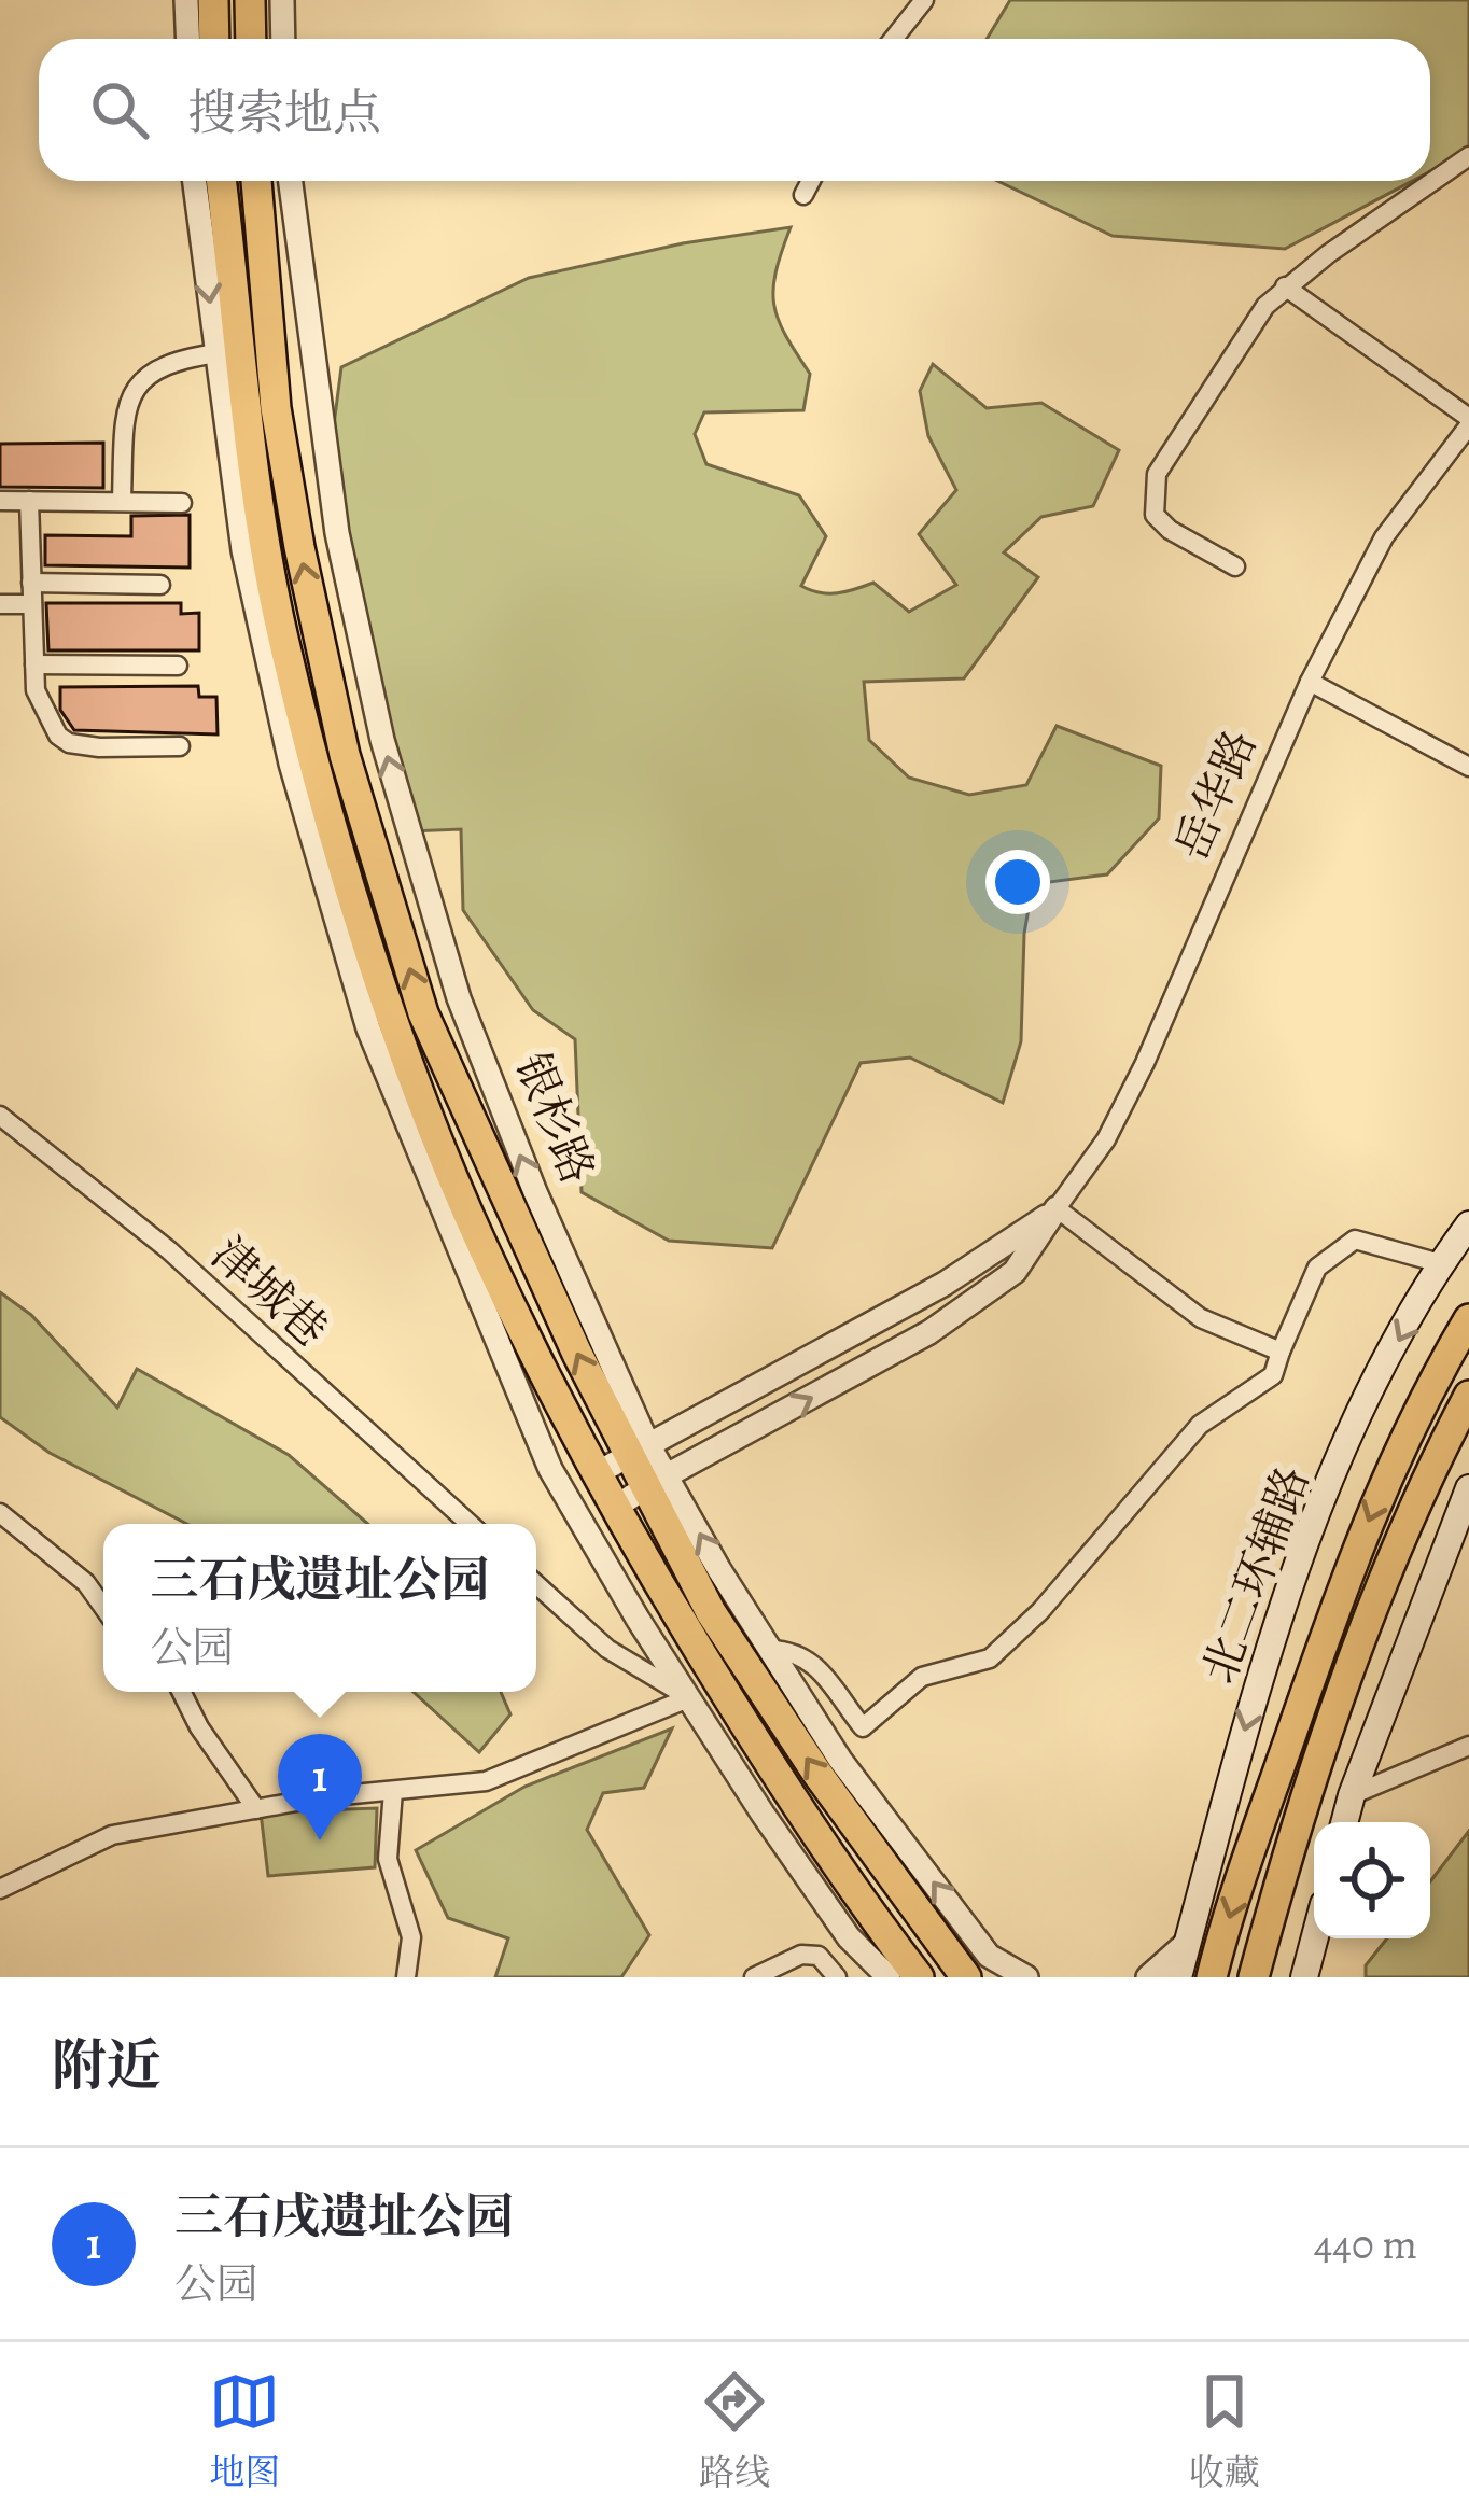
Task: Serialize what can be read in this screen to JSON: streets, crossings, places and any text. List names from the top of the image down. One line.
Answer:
{"streets":{"main road":["银杉路","北二环辅路"],"street":["岳华路","津城巷"]},"crossings":[["岳华路","银杉路"]],"page":{"search":"搜索地点","popup":["三石戌遗址公园","公园"],"pins":"1","heading":"附近","list":[{"mark":"1","name":"三石戌遗址公园","note":"公园","value":"440 m"}],"nav":["地图","路线","收藏"]}}
